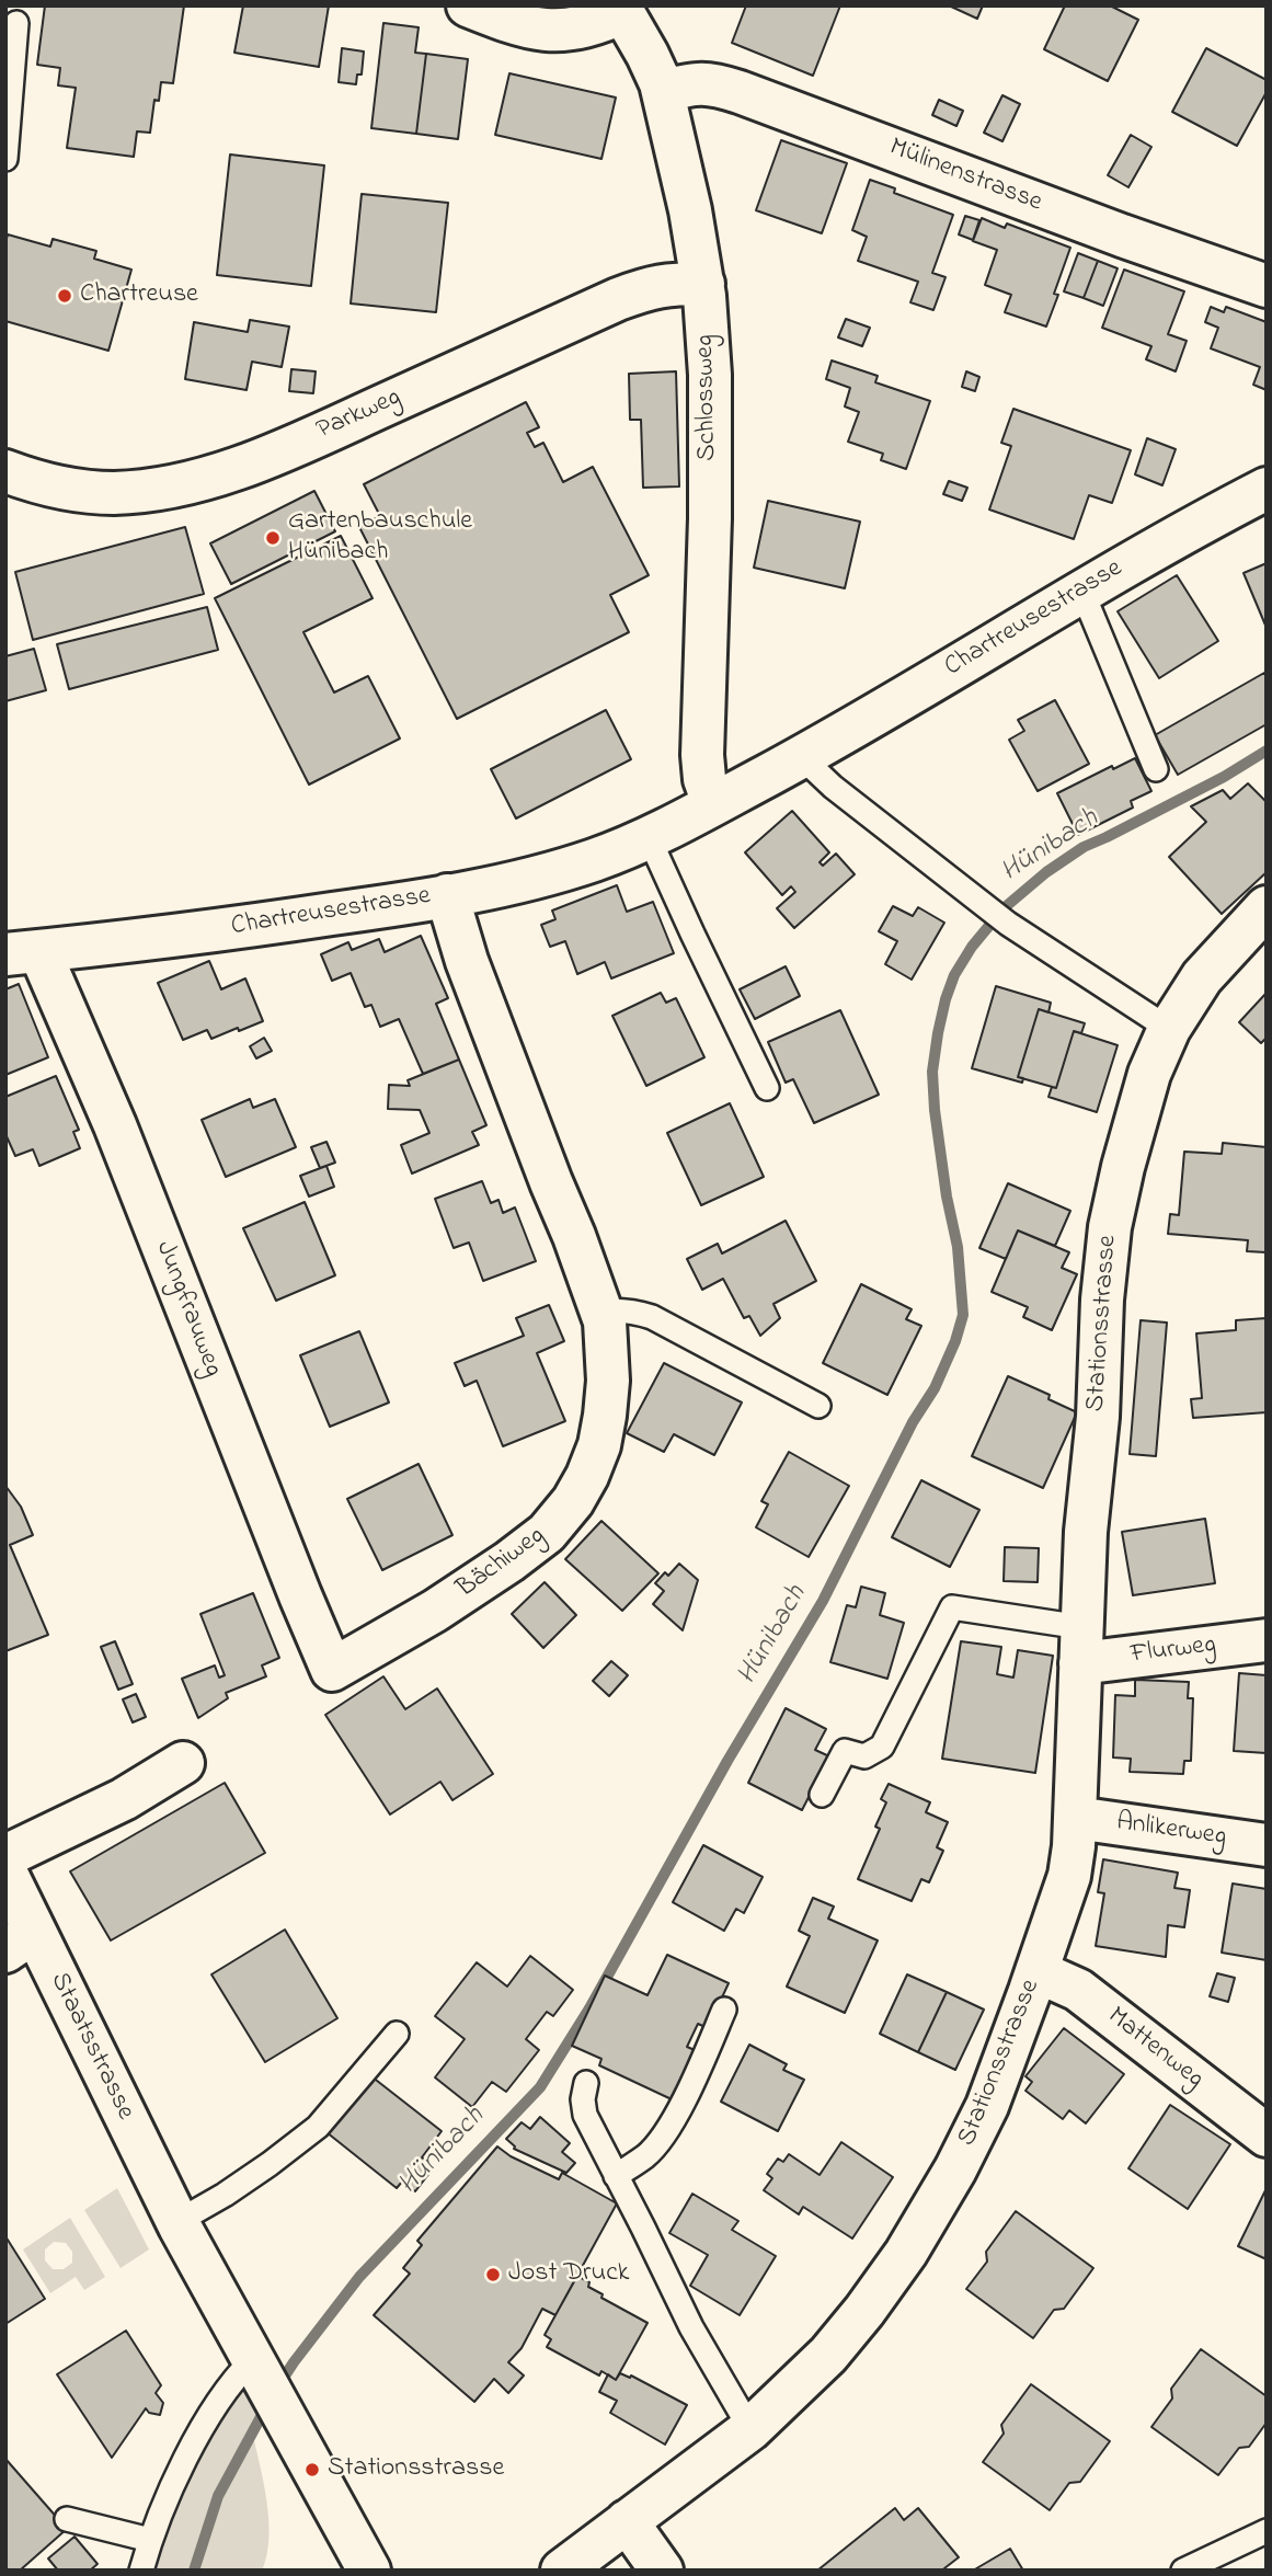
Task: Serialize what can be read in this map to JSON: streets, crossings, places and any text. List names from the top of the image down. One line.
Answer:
{"streets":{"street":["Mülinenstrasse","Schlossweg","Parkweg","Chartreusestrasse","Jungfrauweg","Stationsstrasse","Bächiweg","Flurweg","Anlikerweg","Staatsstrasse","Mattenweg"]},"crossings":[["Mülinenstrasse","Schlossweg"],["Schlossweg","Parkweg"],["Schlossweg","Chartreusestrasse"],["Chartreusestrasse","Jungfrauweg"],["Chartreusestrasse","Bächiweg"],["Jungfrauweg","Bächiweg"],["Stationsstrasse","Flurweg"],["Stationsstrasse","Anlikerweg"],["Stationsstrasse","Mattenweg"]],"water":["Hünibach"],"places":["Chartreuse","Gartenbauschule Hünibach","Jost Druck","Stationsstrasse"]}
